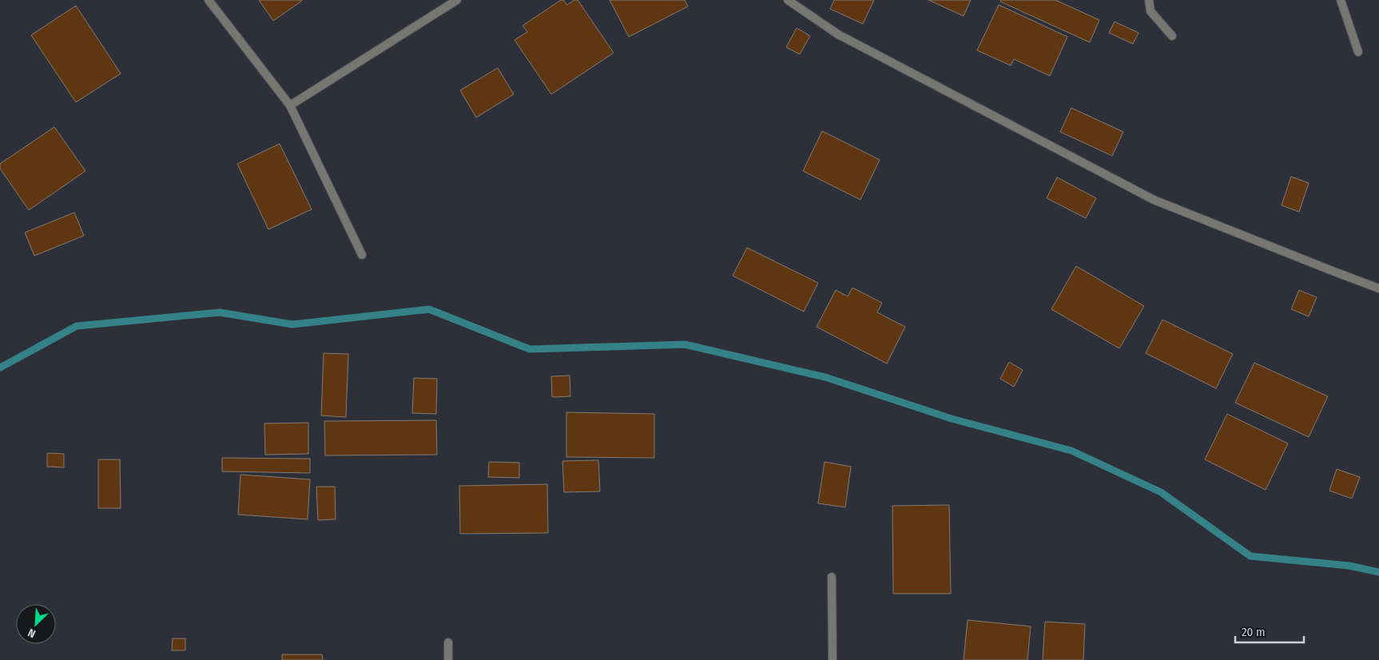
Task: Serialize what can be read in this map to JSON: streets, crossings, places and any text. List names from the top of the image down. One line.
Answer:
{"scale_bar":"20 m","north":"bottom left"}
